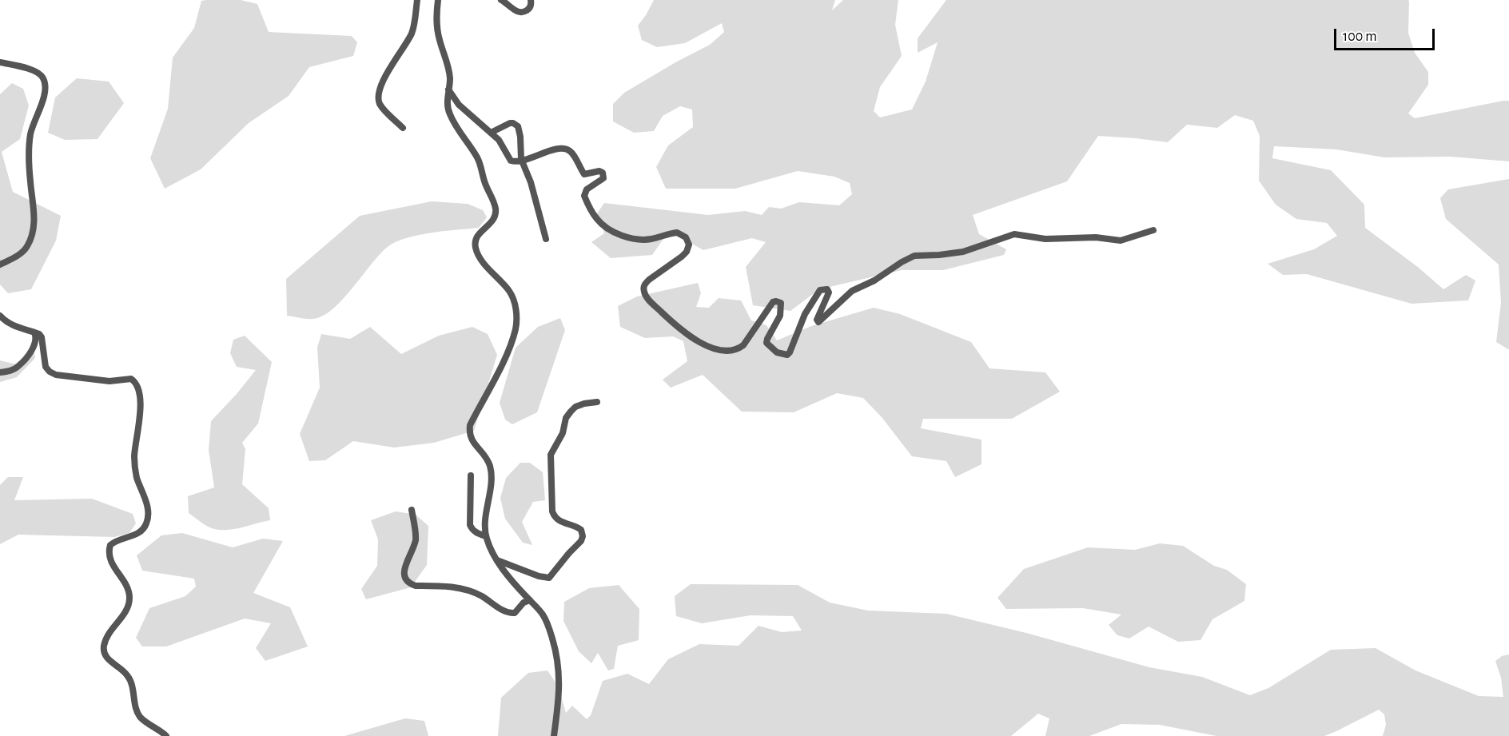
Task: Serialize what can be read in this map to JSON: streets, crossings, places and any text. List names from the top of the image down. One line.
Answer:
{"scale_bar":"100 m"}
